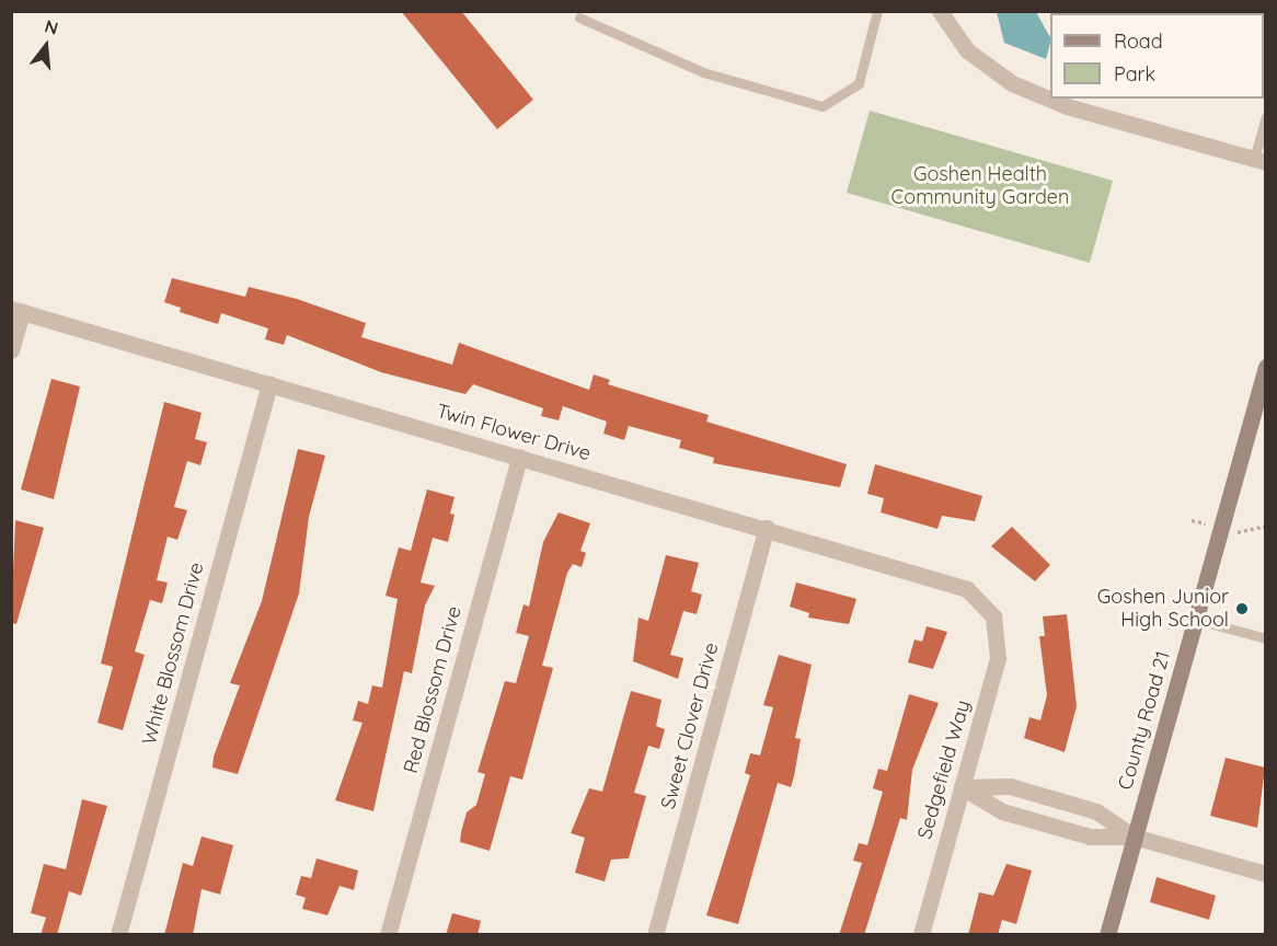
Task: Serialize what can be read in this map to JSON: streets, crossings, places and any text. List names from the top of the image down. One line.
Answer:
{"streets":{"street":["Twin Flower Drive","White Blossom Drive","Red Blossom Drive","County Road 21","Sweet Clover Drive","Sedgefield Way"]},"crossings":[["Twin Flower Drive","White Blossom Drive"],["Twin Flower Drive","Red Blossom Drive"],["Twin Flower Drive","Sweet Clover Drive"],["Twin Flower Drive","Sedgefield Way"]],"parks":["Goshen Health Community Garden"],"places":["Goshen Junior High School"],"legend":["Road","Park"],"north":"top"}
